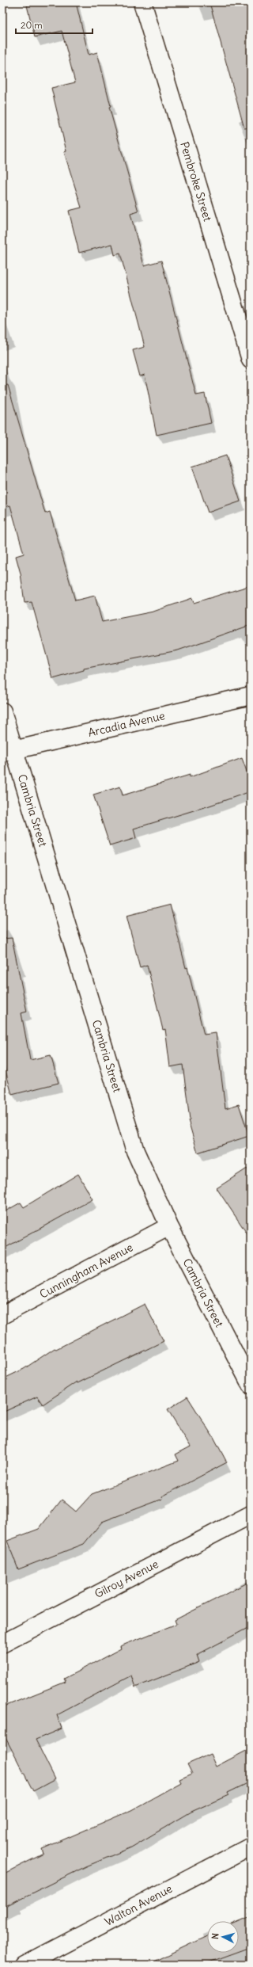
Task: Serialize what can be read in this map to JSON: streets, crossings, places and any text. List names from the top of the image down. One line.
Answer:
{"streets":{"street":["Pembroke Street","Arcadia Avenue","Cambria Street","Cunningham Avenue","Gilroy Avenue","Walton Avenue"]},"crossings":[["Arcadia Avenue","Cambria Street"],["Cambria Street","Cunningham Avenue"]],"scale_bar":"20 m","north":"left"}
